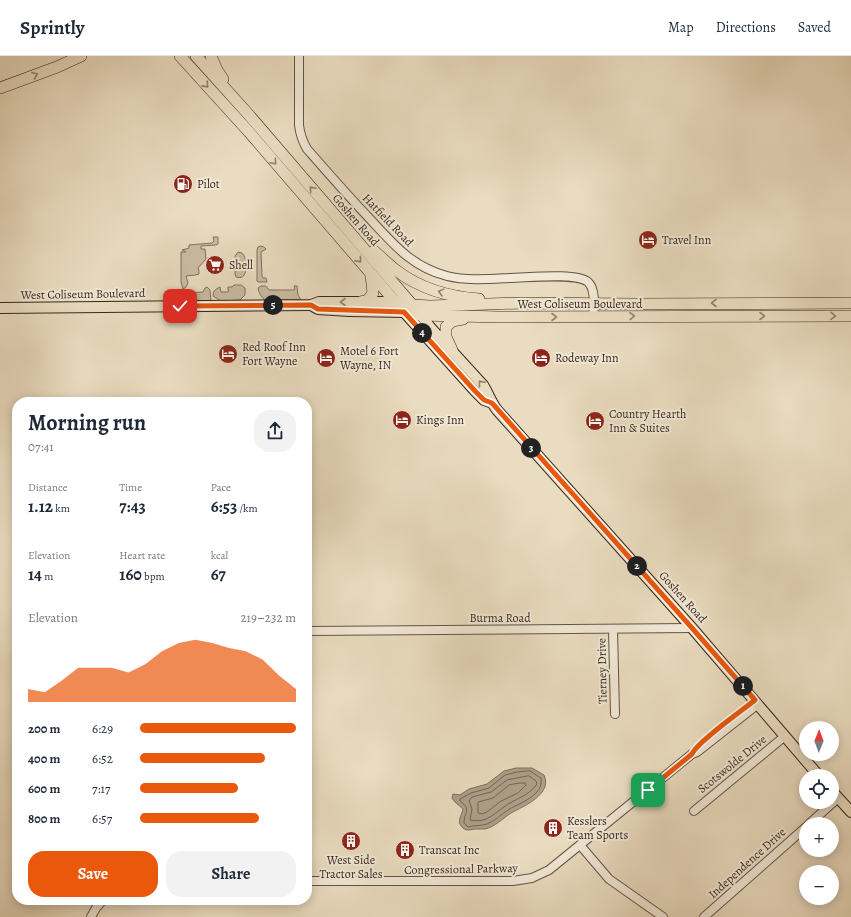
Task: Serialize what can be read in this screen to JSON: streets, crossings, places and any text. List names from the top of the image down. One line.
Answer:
{"streets":{"highway":["Goshen Road","West Coliseum Boulevard"],"street":["Hatfield Road","Burma Road","Tierney Drive","Scotswolde Drive","Independence Drive","Congressional Parkway"]},"crossings":[["Goshen Road","West Coliseum Boulevard"],["Goshen Road","Burma Road"],["Goshen Road","Scotswolde Drive"],["Goshen Road","Congressional Parkway"],["Hatfield Road","West Coliseum Boulevard"],["Burma Road","Tierney Drive"]],"places":{"fuel station":["Pilot"],"hotel":["Travel Inn","Red Roof Inn Fort Wayne","Motel 6 Fort Wayne, IN","Rodeway Inn","Kings Inn","Country Hearth Inn & Suites"],"supermarket":["Shell"],"building":["Kesslers Team Sports","West Side Tractor Sales","Transcat Inc"]},"north":"top","page":{"header":"Sprintly","nav":["Map","Directions","Saved"],"pins":["5","4","3","2","1"],"heading":["Morning run","07:41"],"stats":[["Distance","1.12 km"],["Time","7:43"],["Pace","6:53 /km"],["Elevation","14 m"],["Heart rate","160 bpm"],["kcal","67"]],"chart":["Elevation","219–232 m"],"list":[{"name":"200 m","note":"6:29"},{"name":"400 m","note":"6:52"},{"name":"600 m","note":"7:17"},{"name":"800 m","note":"6:57"}],"map_buttons":["+","−"],"buttons":["Save","Share"]}}
